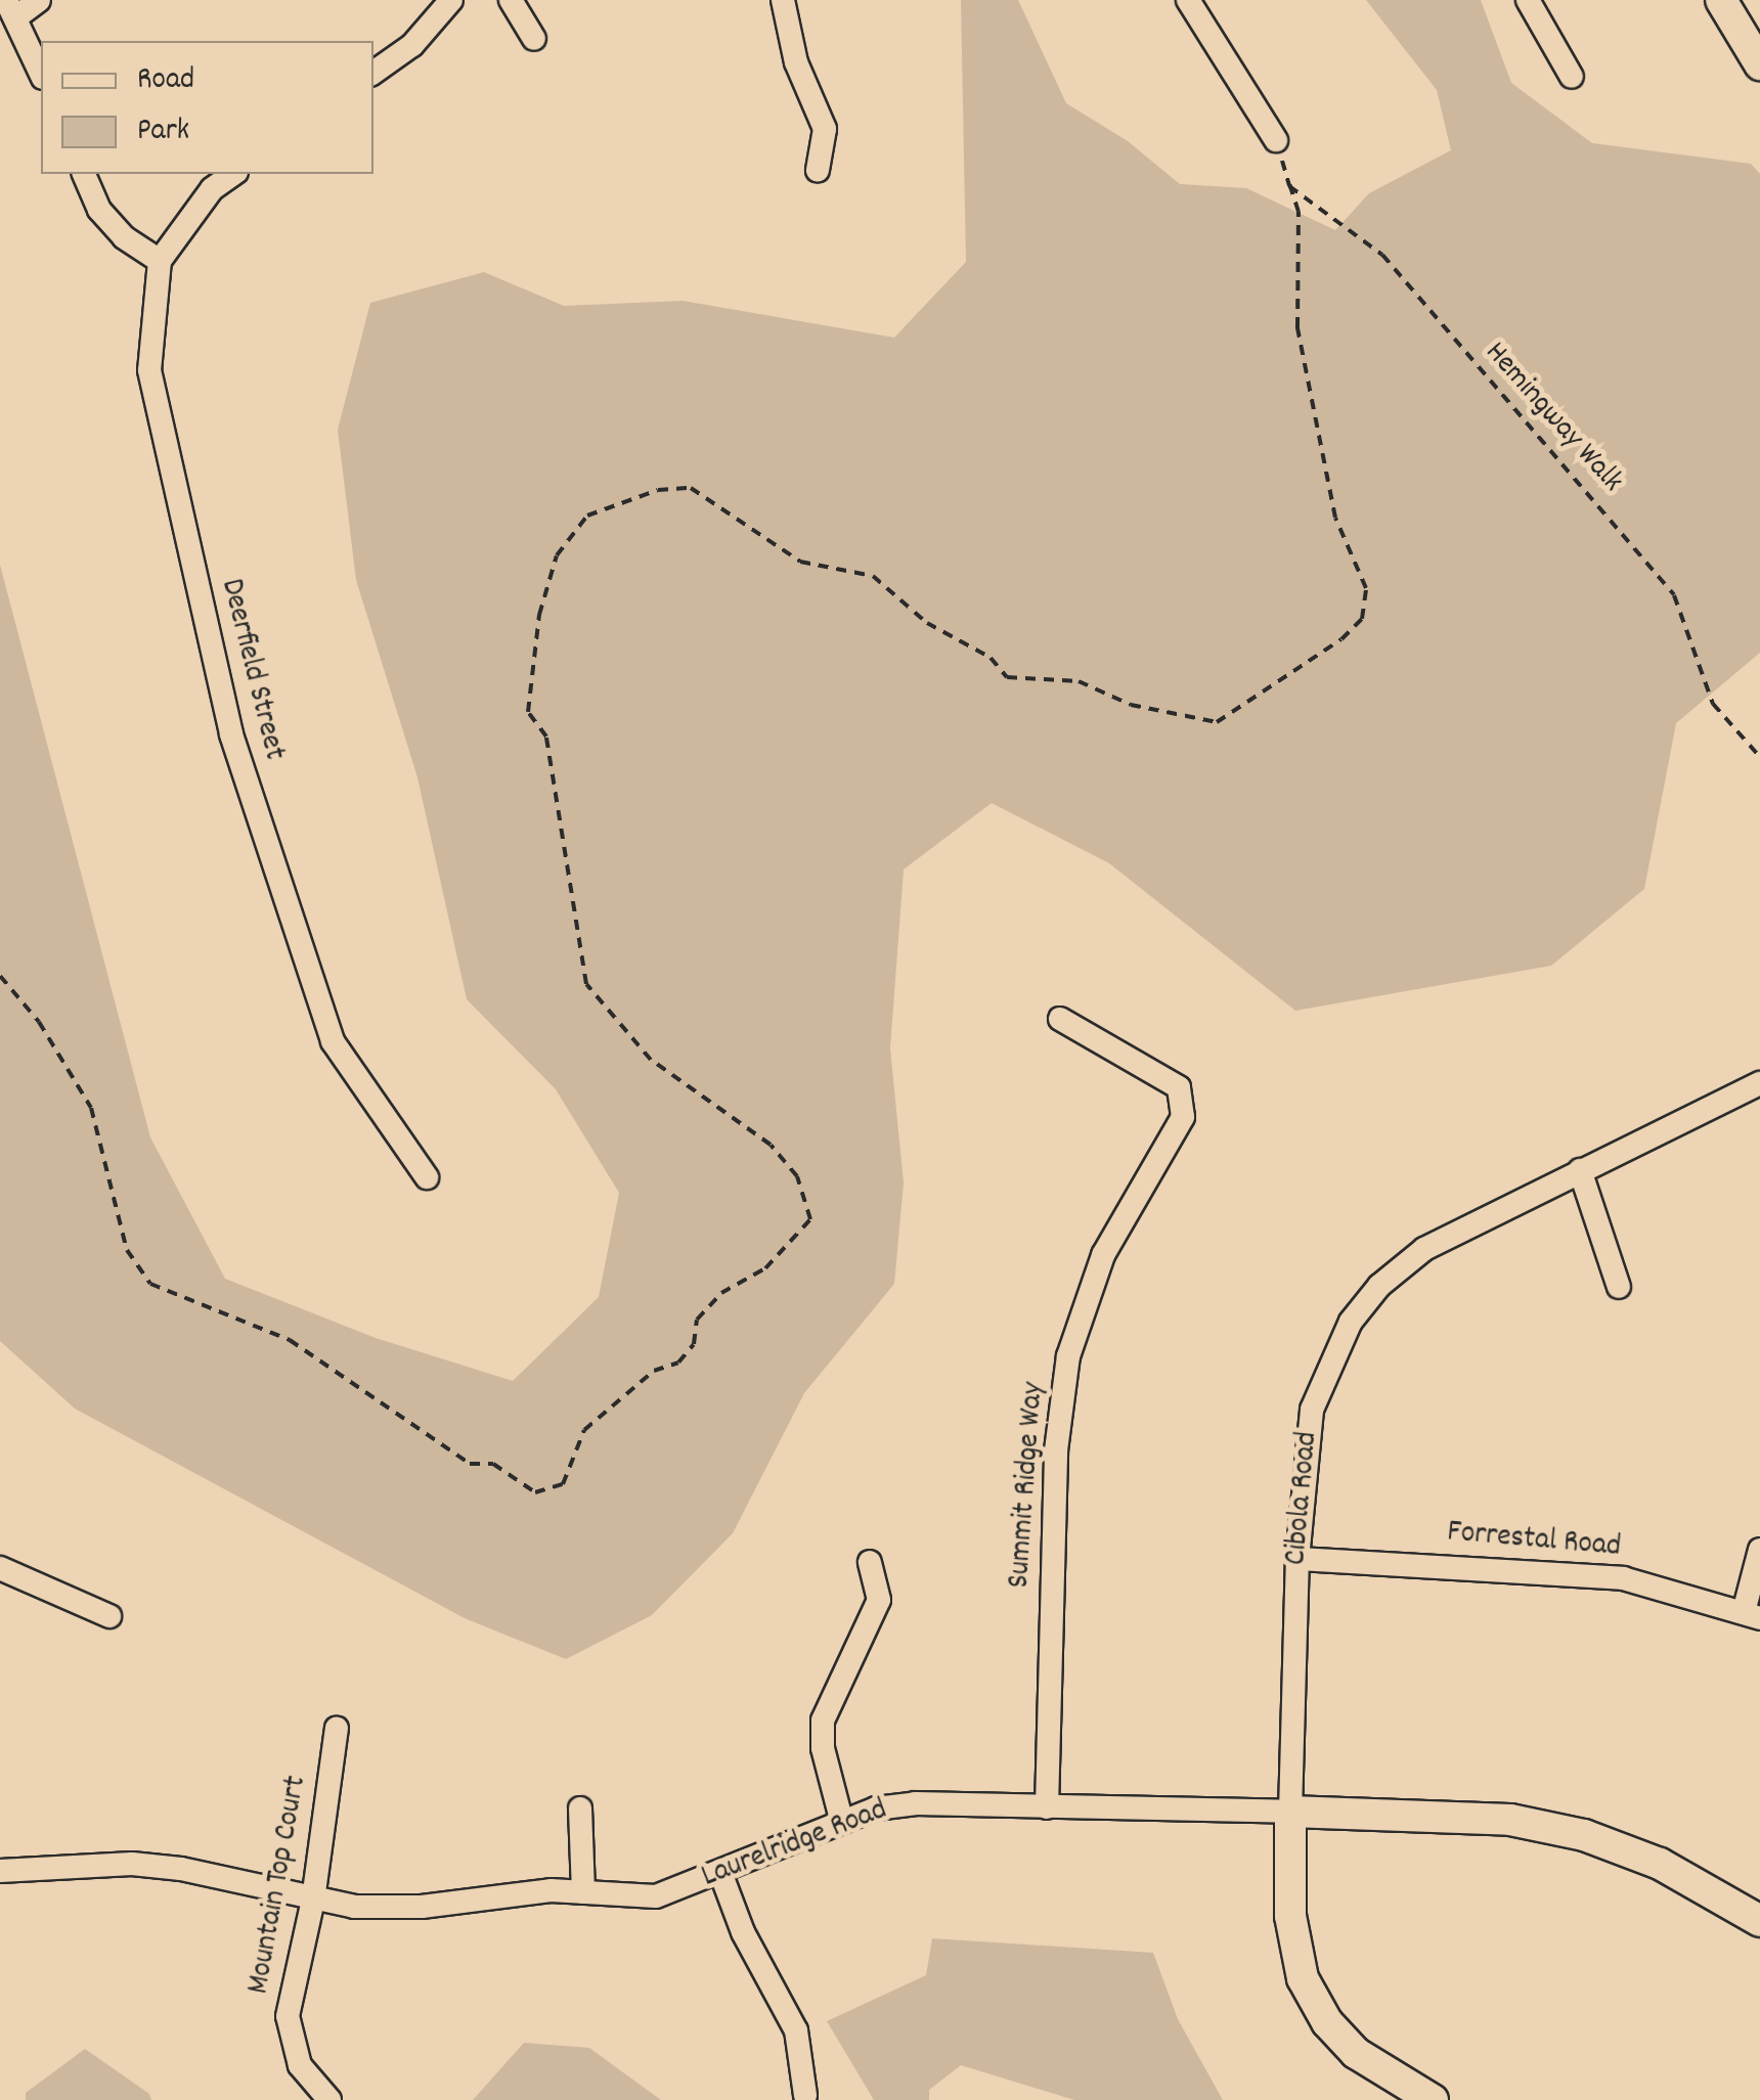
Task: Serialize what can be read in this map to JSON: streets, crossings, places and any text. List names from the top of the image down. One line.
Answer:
{"streets":{"street":["Deerfield Street","Summit Ridge Way","Cibola Road","Forrestal Road","Laurelridge Road","Mountain Top Court"],"path":["Hemingway Walk"]},"crossings":[["Summit Ridge Way","Laurelridge Road"],["Cibola Road","Forrestal Road"],["Cibola Road","Laurelridge Road"],["Laurelridge Road","Mountain Top Court"]],"legend":["Road","Park"]}
